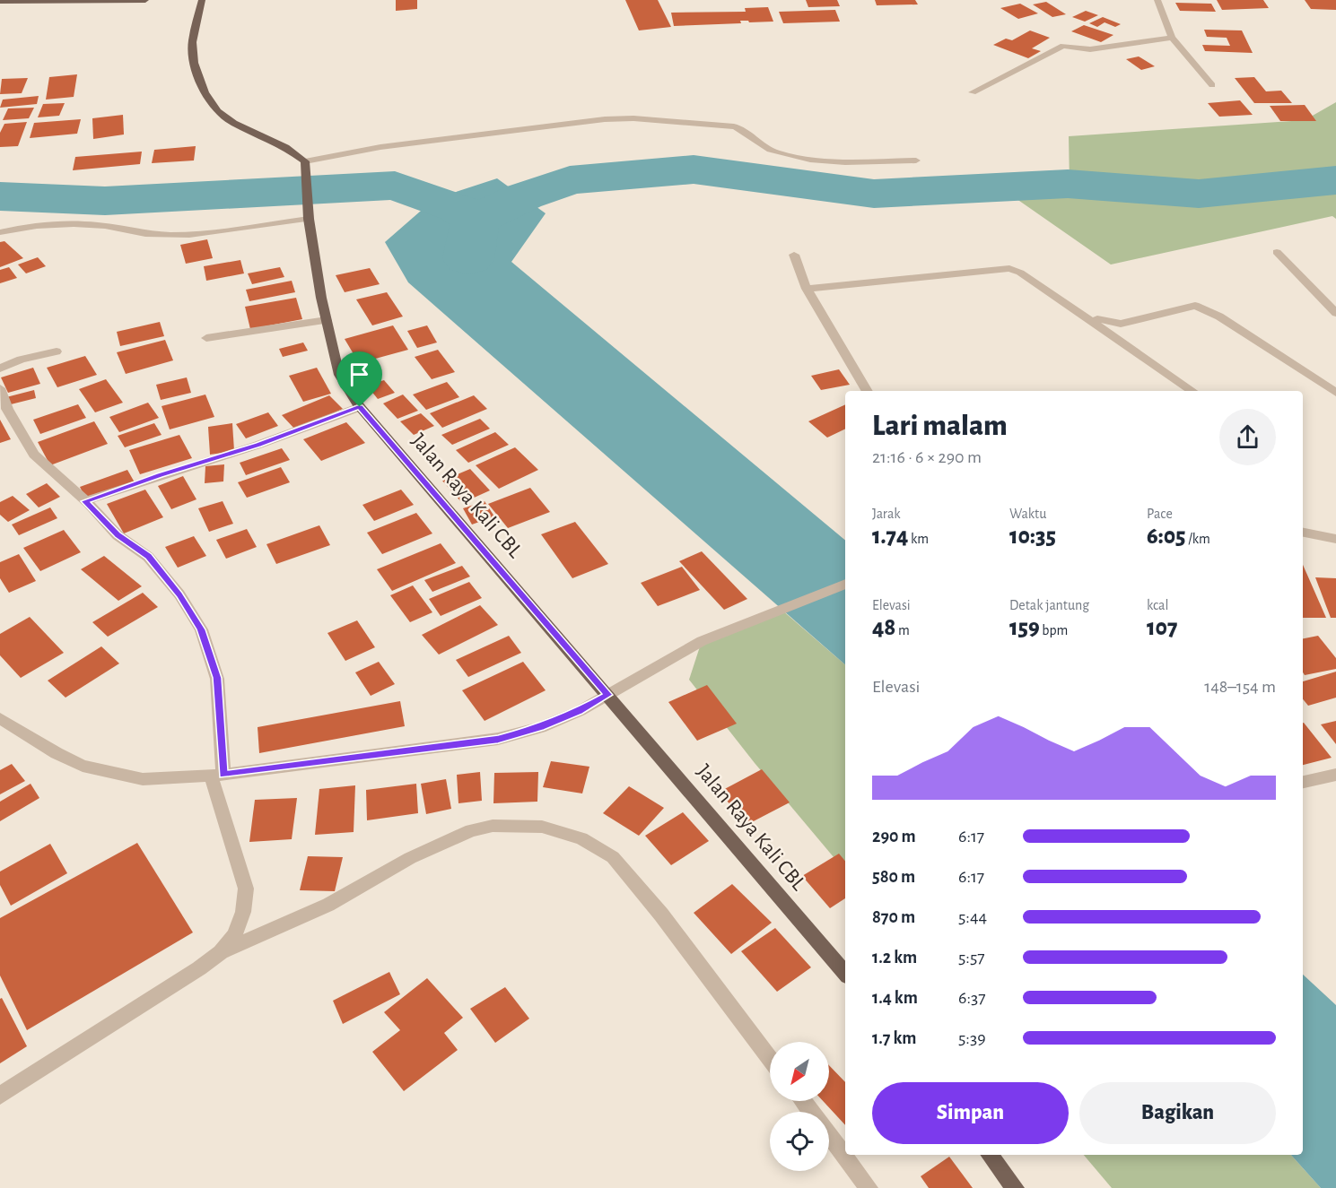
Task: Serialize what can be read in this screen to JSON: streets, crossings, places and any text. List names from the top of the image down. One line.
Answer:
{"streets":{"main road":["Jalan Raya Kali CBL"]},"north":"bottom left","page":{"heading":["Lari malam","21:16 · 6 × 290 m"],"stats":[["Jarak","1.74 km"],["Waktu","10:35"],["Pace","6:05 /km"],["Elevasi","48 m"],["Detak jantung","159 bpm"],["kcal","107"]],"chart":["Elevasi","148–154 m"],"list":[{"name":"290 m","note":"6:17"},{"name":"580 m","note":"6:17"},{"name":"870 m","note":"5:44"},{"name":"1.2 km","note":"5:57"},{"name":"1.4 km","note":"6:37"},{"name":"1.7 km","note":"5:39"}],"buttons":["Simpan","Bagikan"]}}
